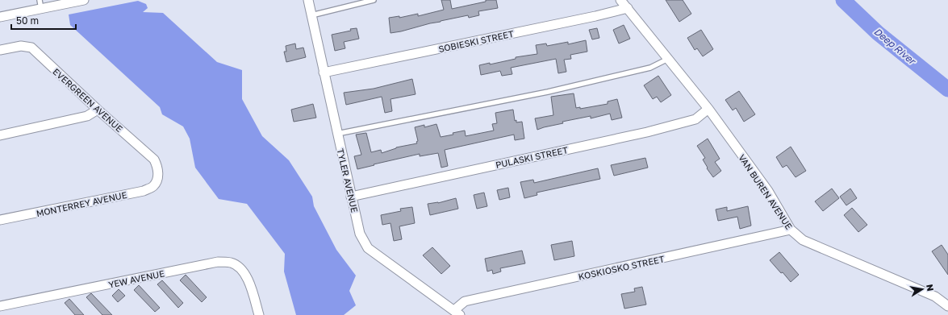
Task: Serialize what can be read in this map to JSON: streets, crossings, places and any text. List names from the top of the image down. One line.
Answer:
{"streets":{"street":["SOBIESKI STREET","EVERGREEN AVENUE","PULASKI STREET","TYLER AVENUE","VAN BUREN AVENUE","MONTERREY AVENUE","KOSKIOSKO STREET","YEW AVENUE"]},"crossings":[["SOBIESKI STREET","TYLER AVENUE"],["SOBIESKI STREET","VAN BUREN AVENUE"],["EVERGREEN AVENUE","MONTERREY AVENUE"],["PULASKI STREET","TYLER AVENUE"],["PULASKI STREET","VAN BUREN AVENUE"],["TYLER AVENUE","KOSKIOSKO STREET"],["VAN BUREN AVENUE","KOSKIOSKO STREET"]],"water":["Deep River"],"scale_bar":"50 m","north":"right"}
